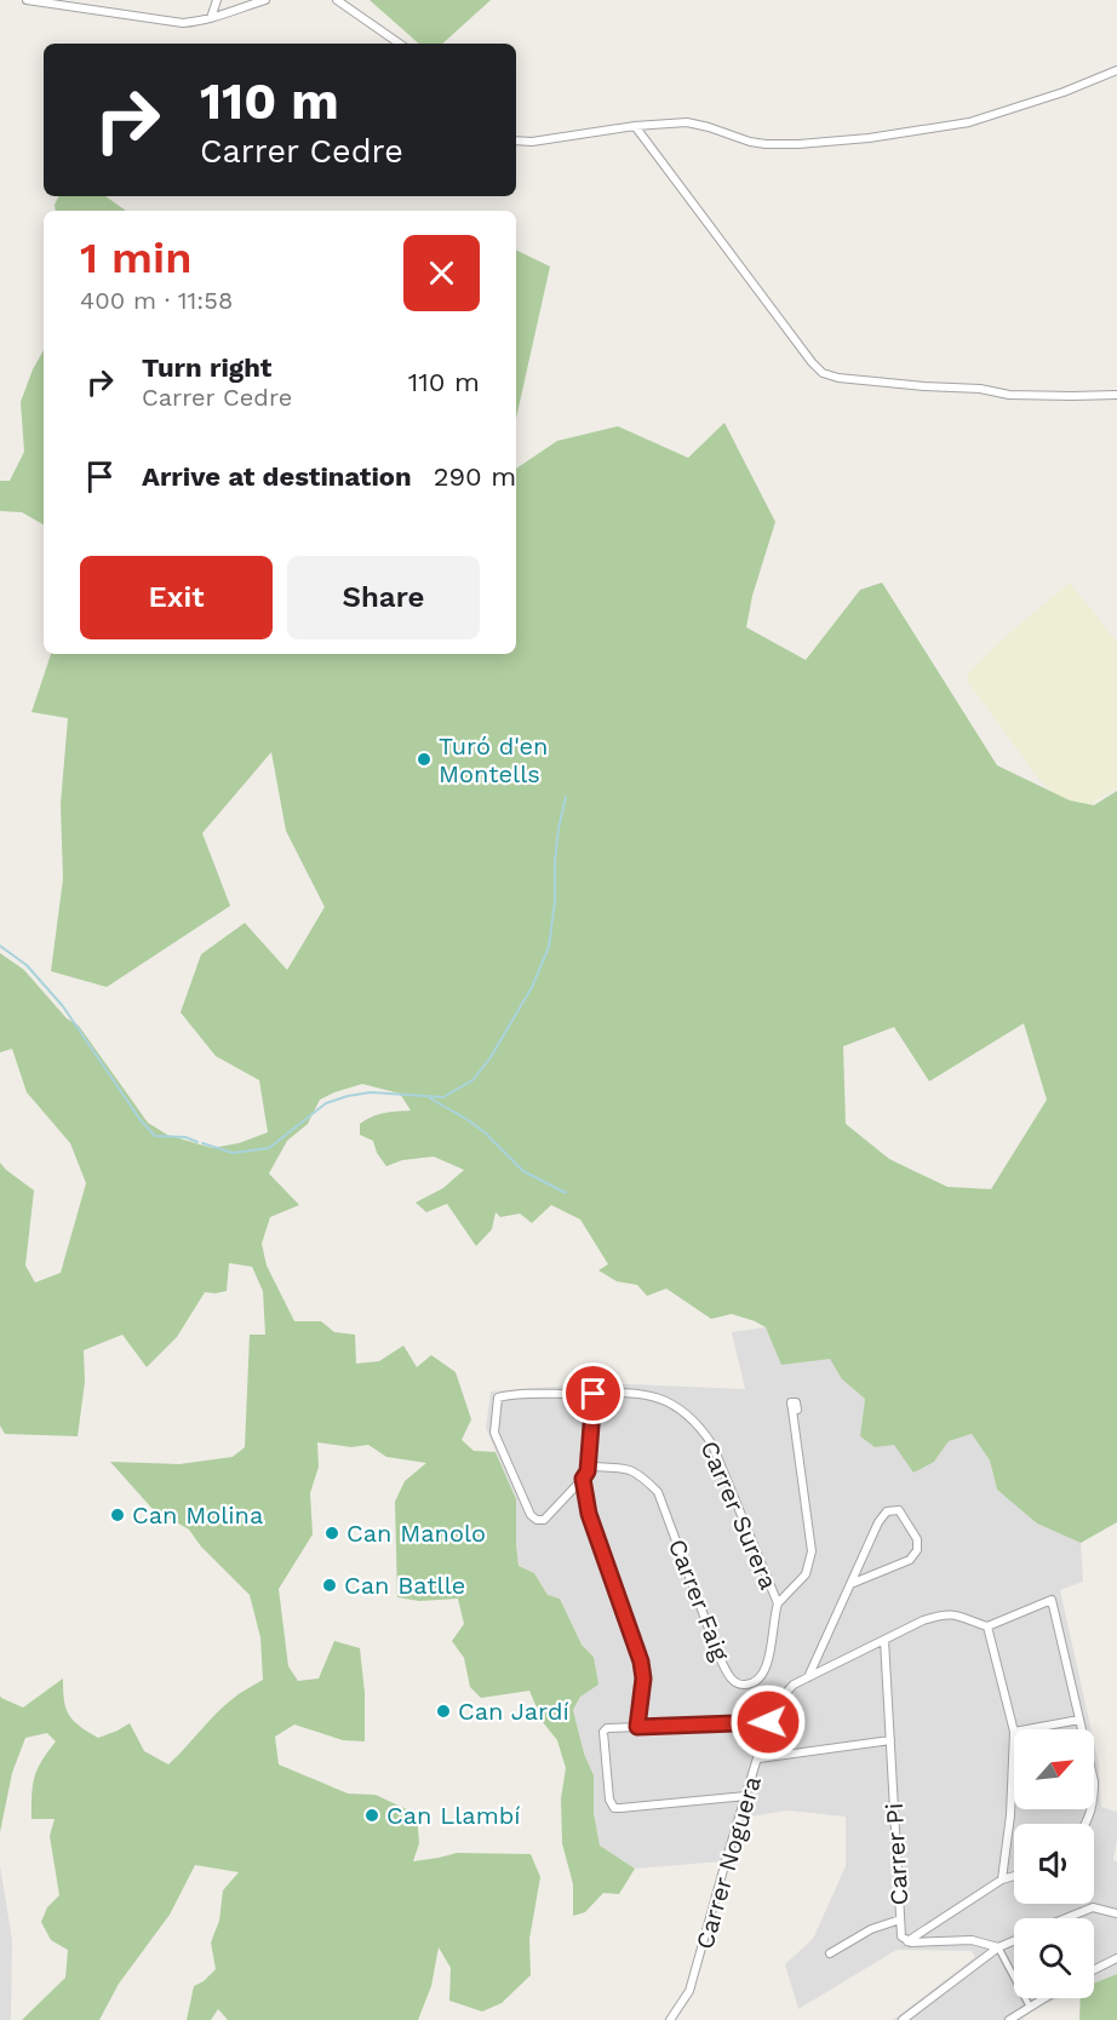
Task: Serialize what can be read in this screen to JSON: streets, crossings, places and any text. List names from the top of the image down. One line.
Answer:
{"streets":{"street":["Carrer Surera","Carrer Faig","Carrer Pi","Carrer Noguera"]},"crossings":[["Carrer Surera","Carrer Faig"],["Carrer Pi","Carrer Noguera"]],"places":["Turó d'en Montells","Can Molina","Can Manolo","Can Batlle","Can Jardí","Can Llambí"],"north":"top right","page":{"turn":["110 m","Carrer Cedre"],"heading":["1 min","400 m · 11:58"],"list":[{"name":"Turn right","note":"Carrer Cedre","value":"110 m"},{"name":"Arrive at destination","value":"290 m"}],"buttons":["Exit","Share"]}}
